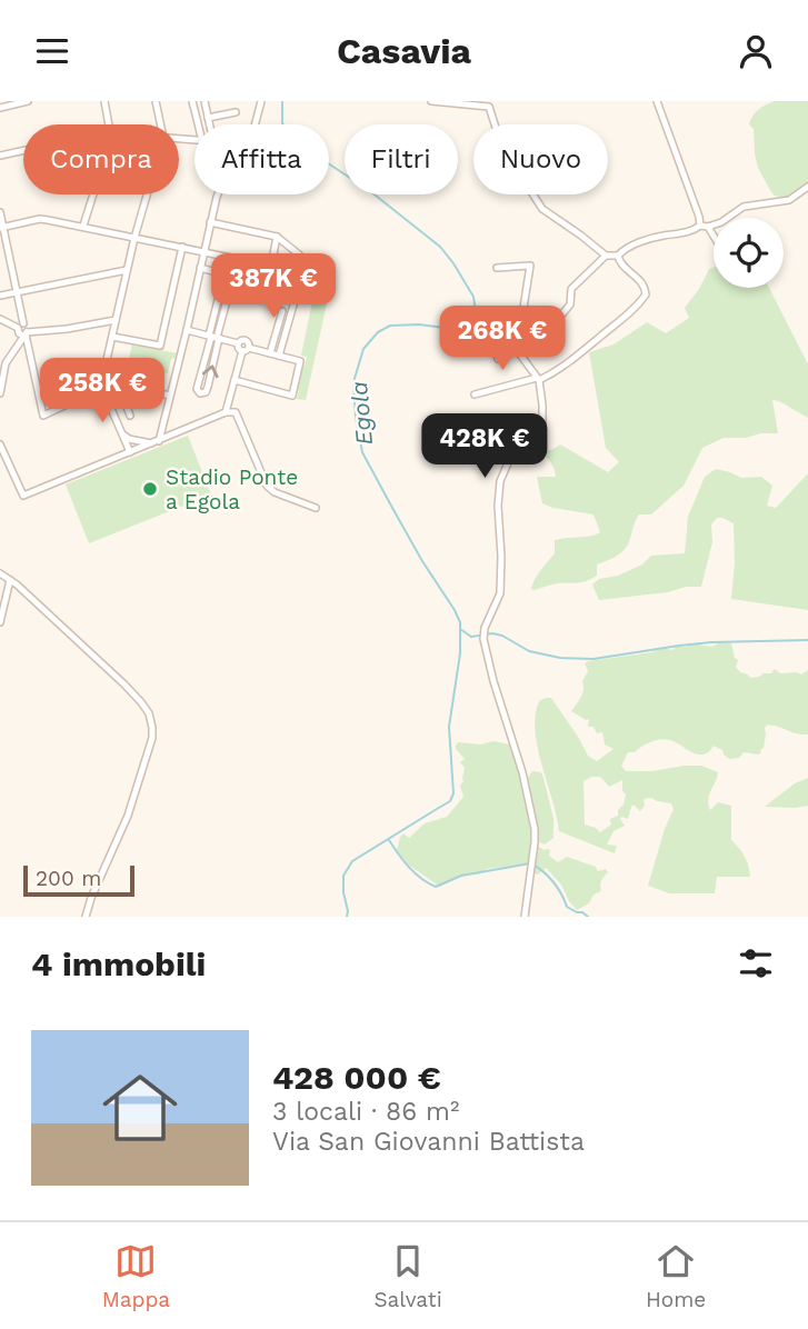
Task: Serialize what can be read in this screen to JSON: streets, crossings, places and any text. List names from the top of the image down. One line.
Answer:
{"water":["Egola"],"places":["Stadio Ponte a Egola"],"scale_bar":"200 m","page":{"header":"Casavia","chip":["Compra","Affitta","Filtri","Nuovo"],"price":["387K €","268K €","258K €","428K €"],"scale":"200 m","heading":"4 immobili","list":[{"name":"428 000 €","note":"3 locali · 86 m² · Via San Giovanni Battista"}],"tabs":["Mappa","Salvati","Home"]}}
